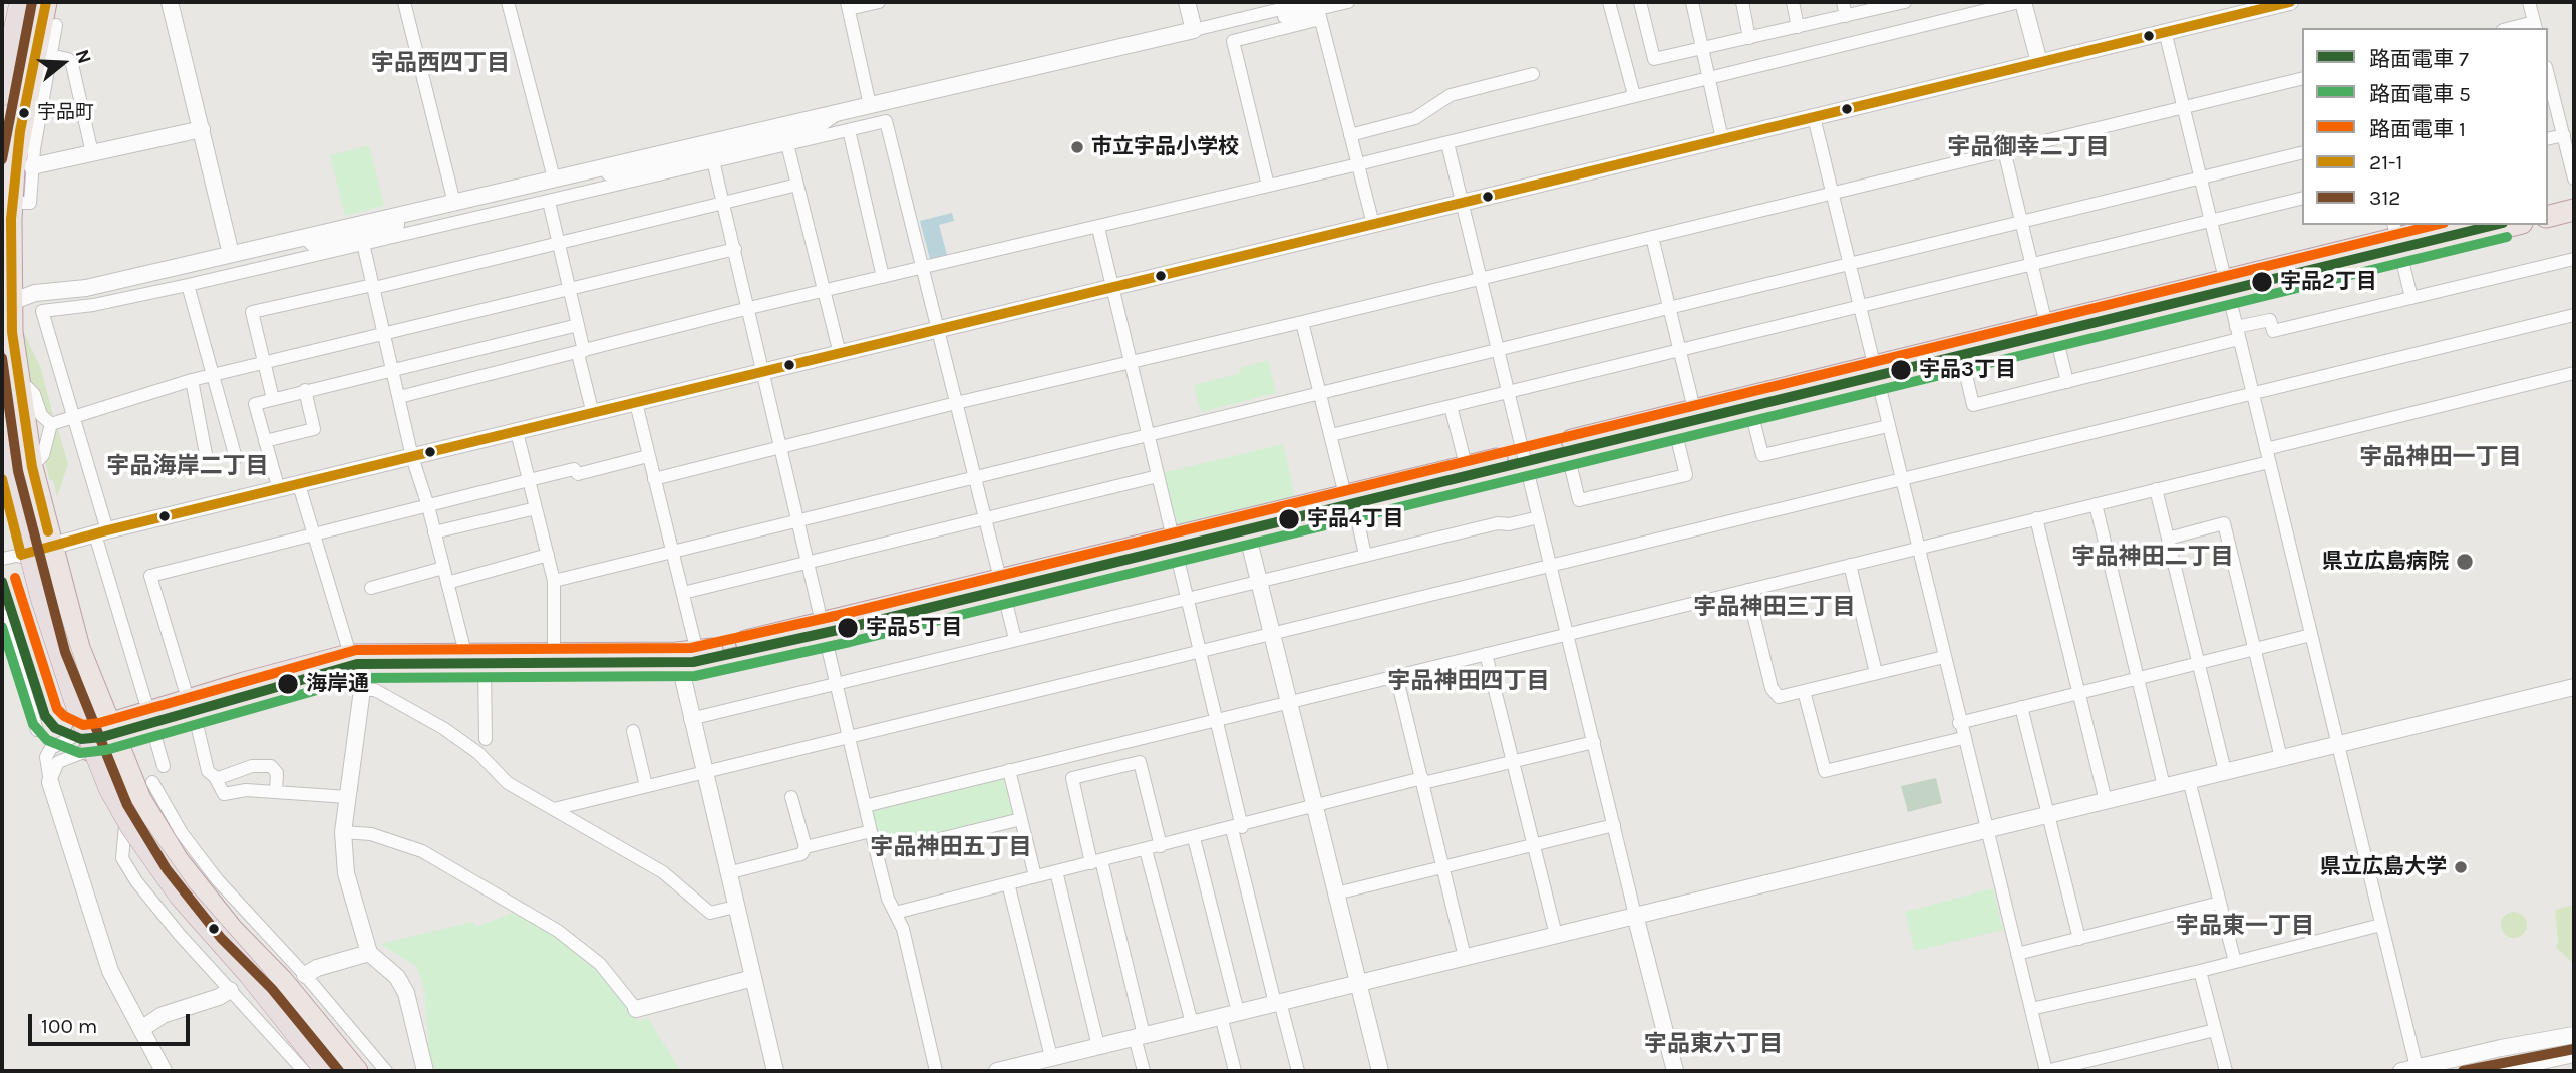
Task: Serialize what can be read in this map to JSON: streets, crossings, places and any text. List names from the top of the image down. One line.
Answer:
{"districts":["宇品西四丁目","宇品御幸二丁目","宇品神田一丁目","宇品海岸二丁目","宇品神田二丁目","宇品神田三丁目","宇品神田四丁目","宇品神田五丁目","宇品東一丁目","宇品東六丁目"],"places":["宇品町","市立宇品小学校","宇品2丁目","宇品3丁目","宇品4丁目","県立広島病院","宇品5丁目","海岸通","県立広島大学"],"lines":["transit line 21-1","transit line 312","tram line 7","tram line 1","tram line 5"],"legend":["路面電車 7","路面電車 5","路面電車 1","21-1","312"],"scale_bar":"100 m","north":"right"}
